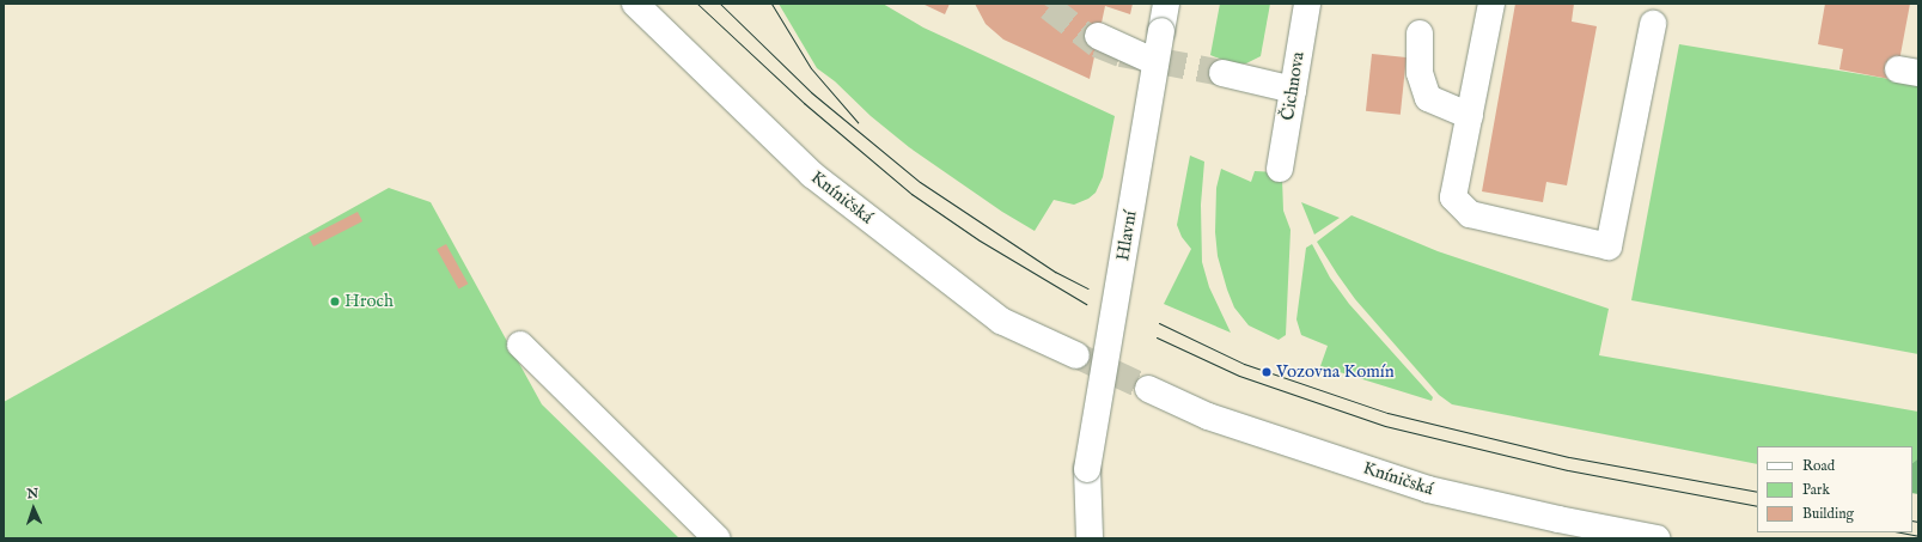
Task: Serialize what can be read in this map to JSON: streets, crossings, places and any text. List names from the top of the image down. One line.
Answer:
{"streets":{"main road":["Čichnova","Kníničská","Hlavní"]},"places":["Hroch","Vozovna Komín"],"legend":["Road","Park","Building"],"north":"top"}
